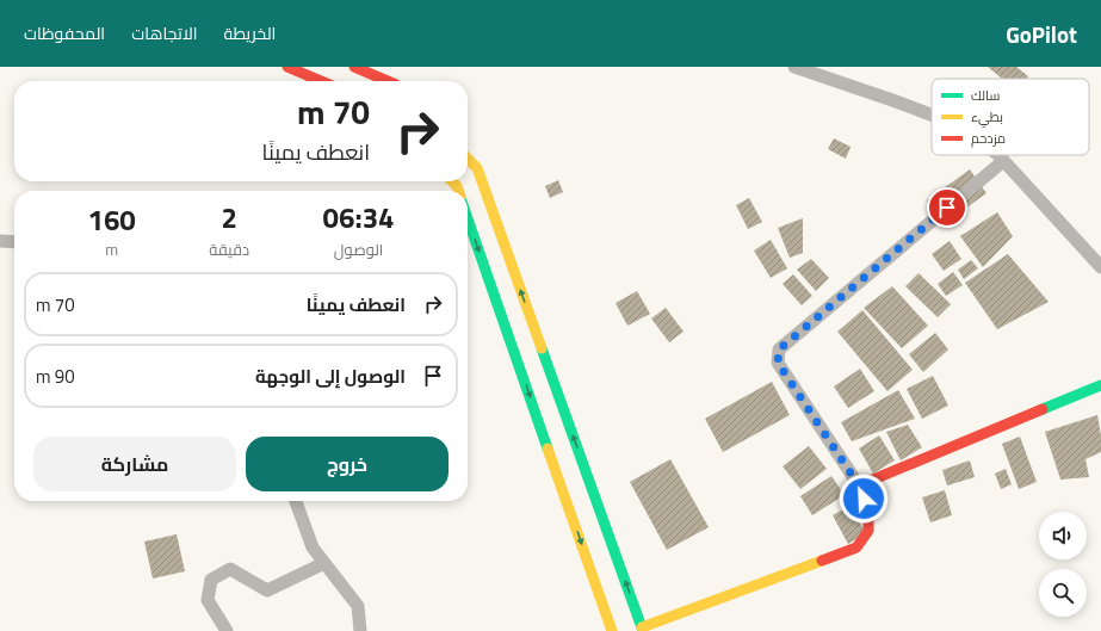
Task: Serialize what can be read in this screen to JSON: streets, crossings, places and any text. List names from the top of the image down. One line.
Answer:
{"legend":["سالك","بطيء","مزدحم"],"page":{"header":"GoPilot","nav":["الخريطة","الاتجاهات","المحفوظات"],"turn":["70 m","انعطف يمينًا"],"eta":["06:34","الوصول","2","دقيقة","160","m"],"list":[{"name":"انعطف يمينًا","value":"70 m"},{"name":"الوصول إلى الوجهة","value":"90 m"}],"buttons":["خروج","مشاركة"]}}
